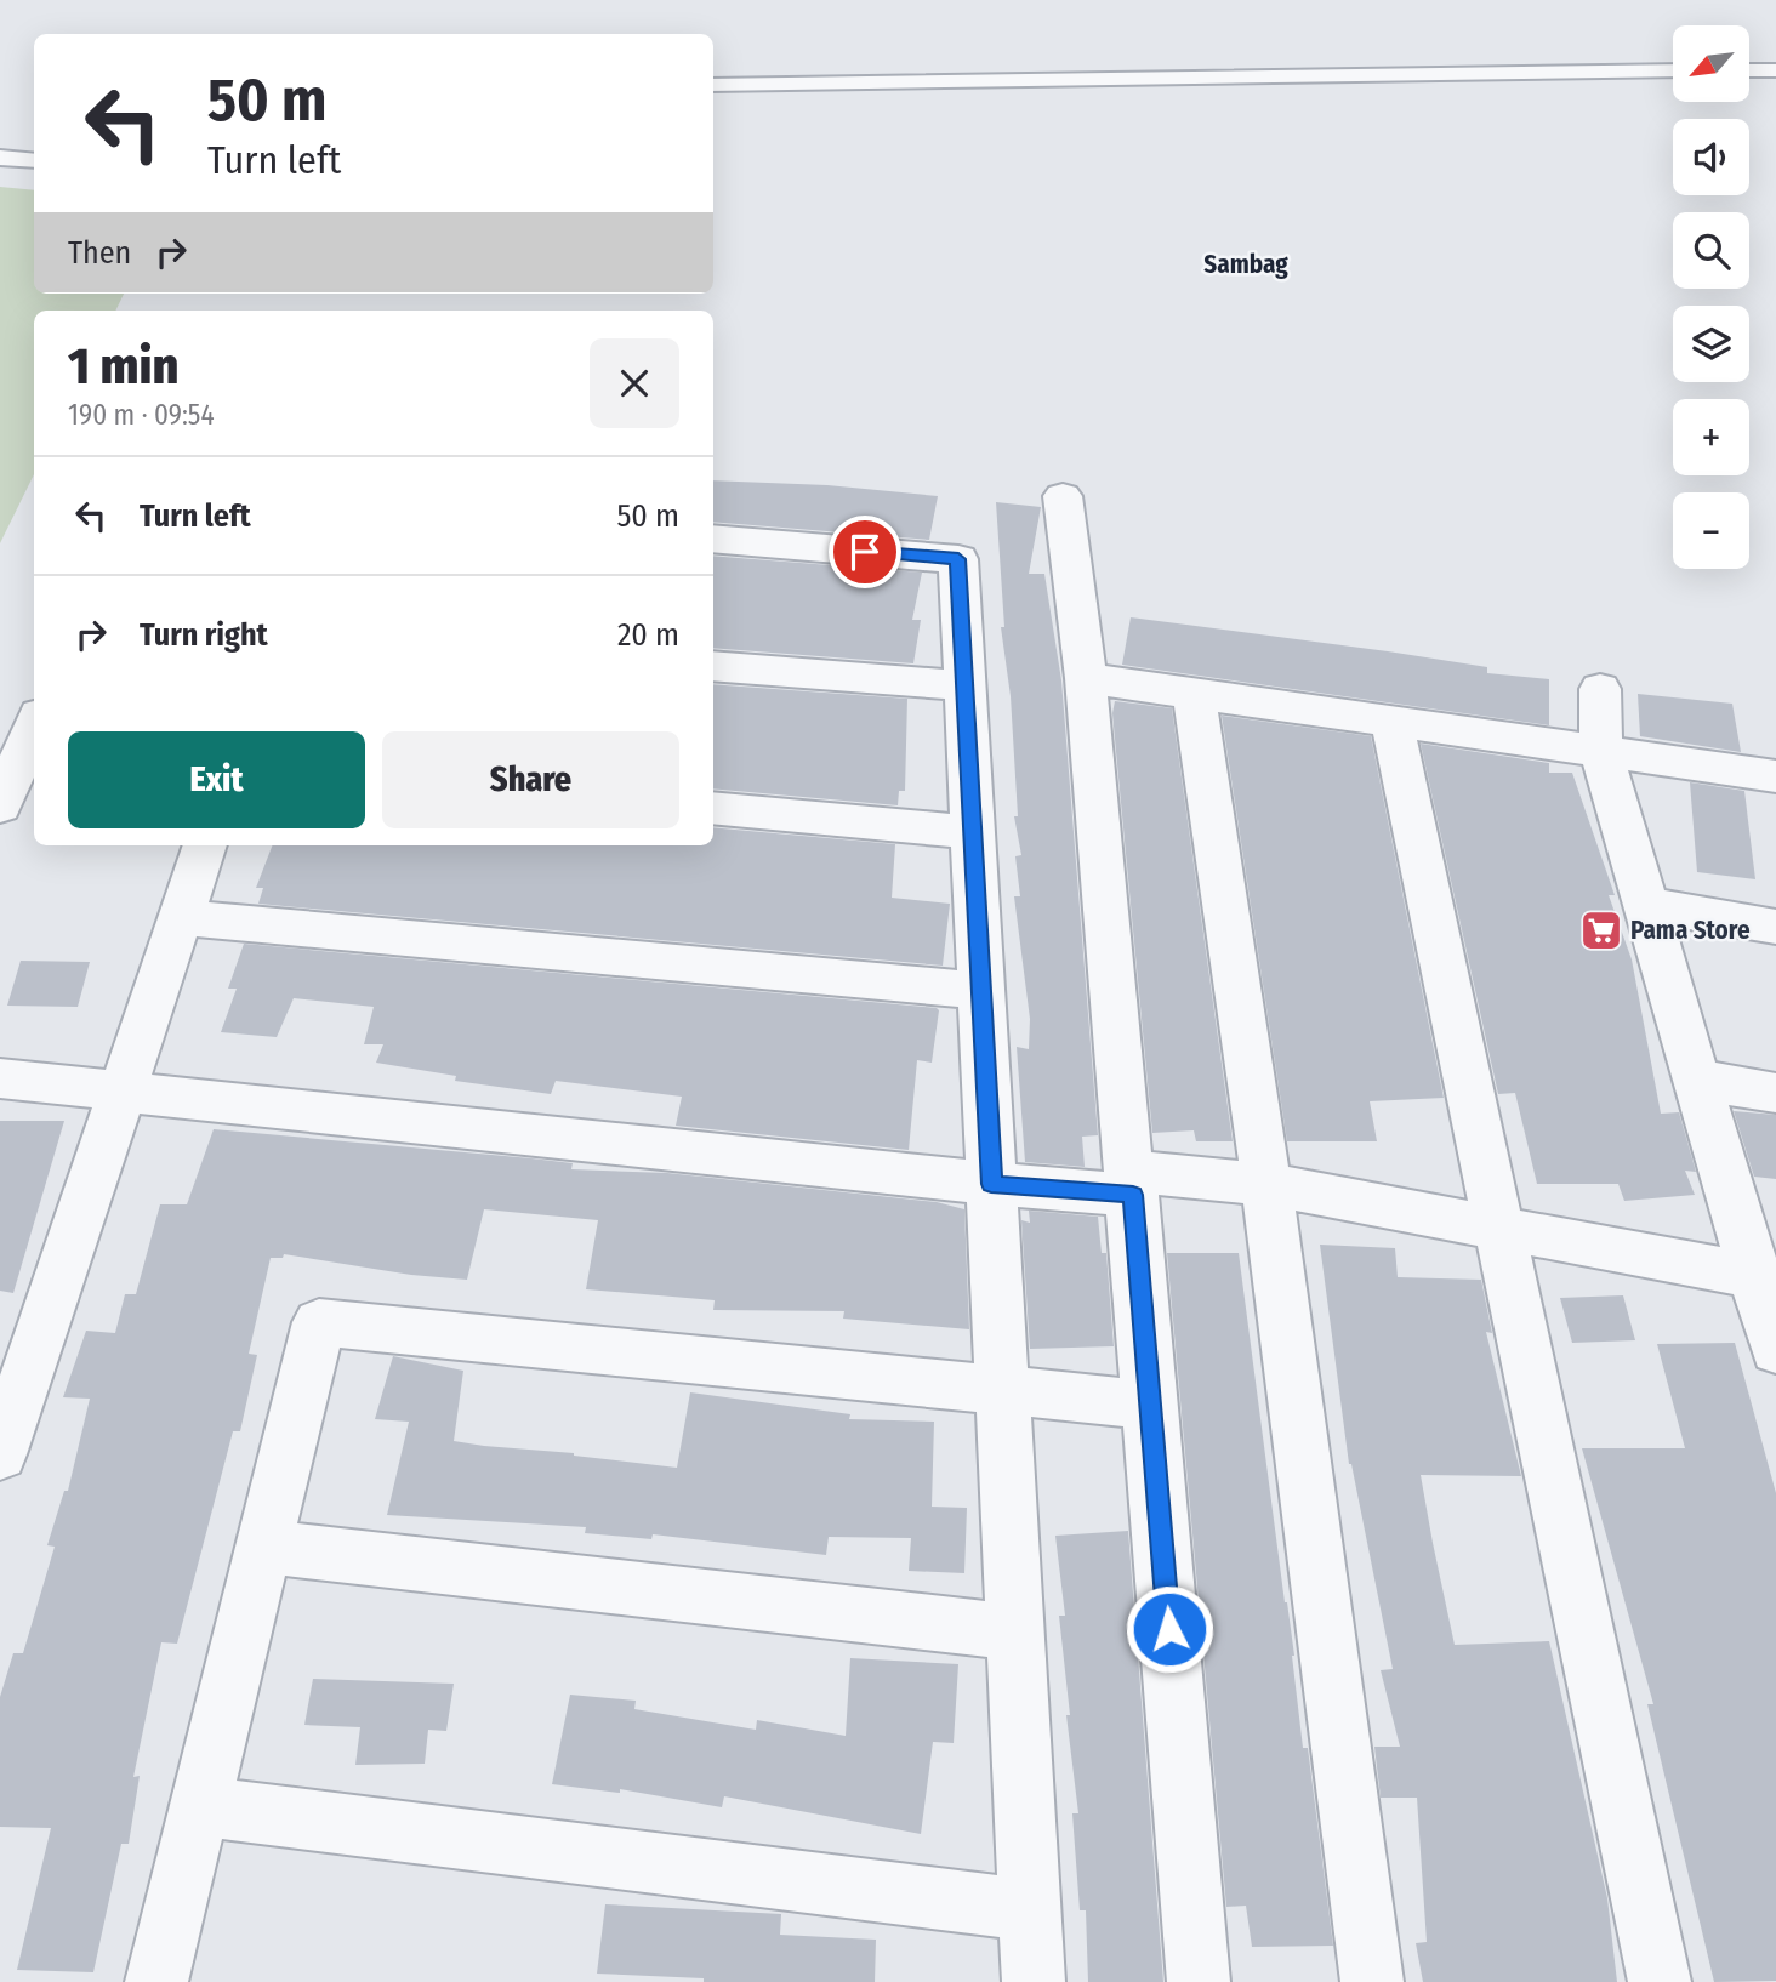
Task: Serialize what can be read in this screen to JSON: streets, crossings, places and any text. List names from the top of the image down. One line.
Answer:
{"districts":["Sambag"],"places":{"supermarket":["Pama Store"]},"north":"bottom left","page":{"map_buttons":["+","−"],"turn":["50 m","Turn left"],"then":"Then","heading":["1 min","190 m · 09:54"],"list":[{"name":"Turn left","value":"50 m"},{"name":"Turn right","value":"20 m"}],"buttons":["Exit","Share"]}}
